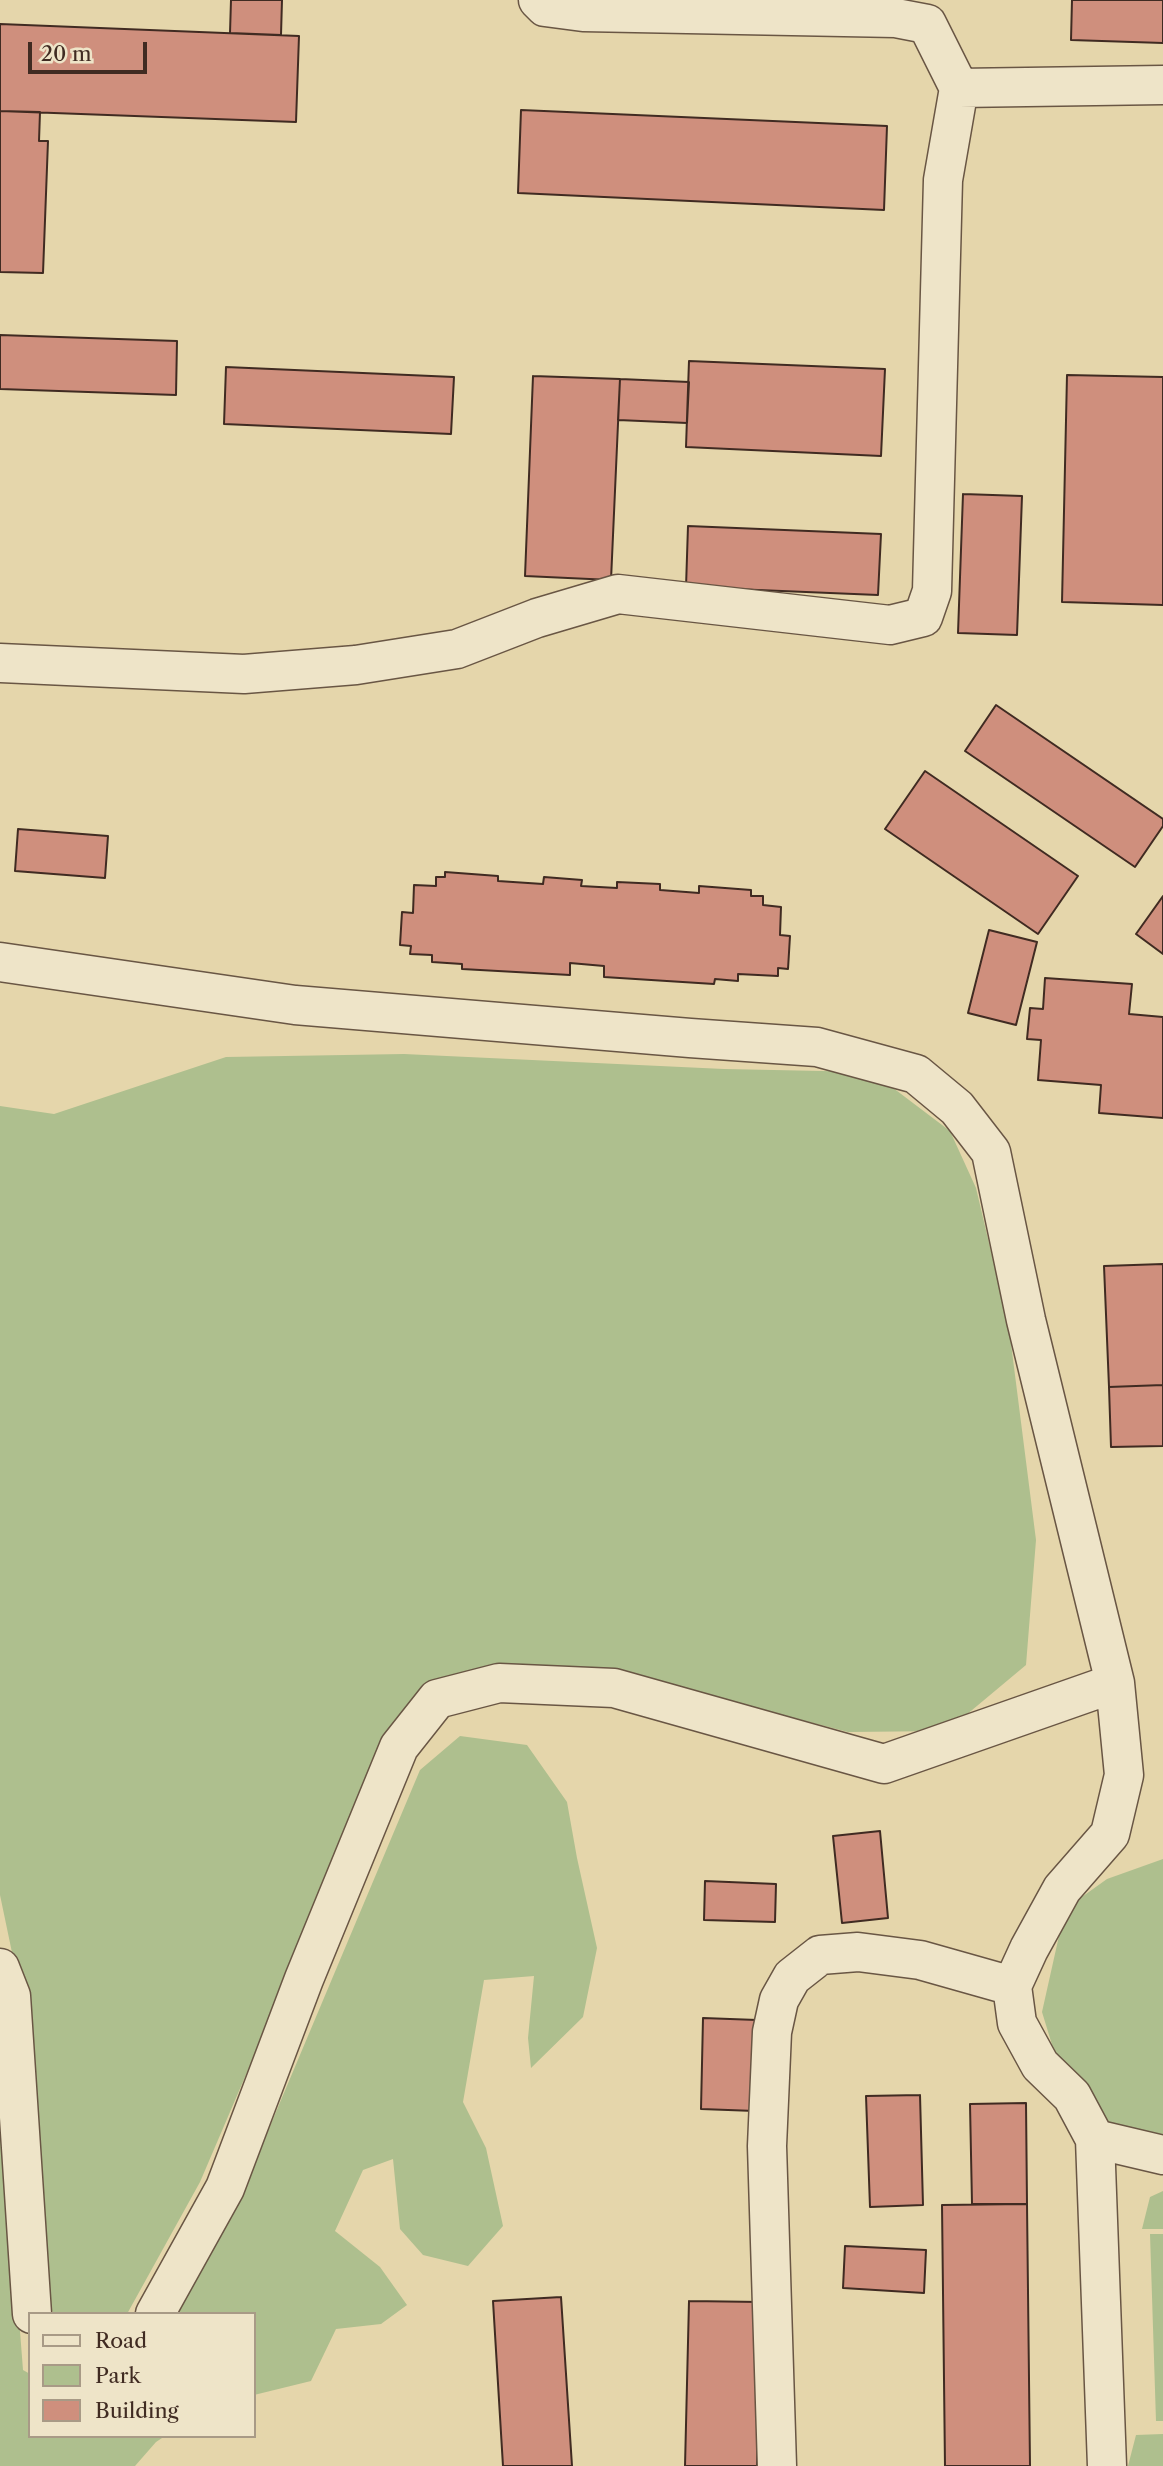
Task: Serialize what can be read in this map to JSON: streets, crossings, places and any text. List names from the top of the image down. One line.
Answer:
{"legend":["Road","Park","Building"],"scale_bar":"20 m"}
